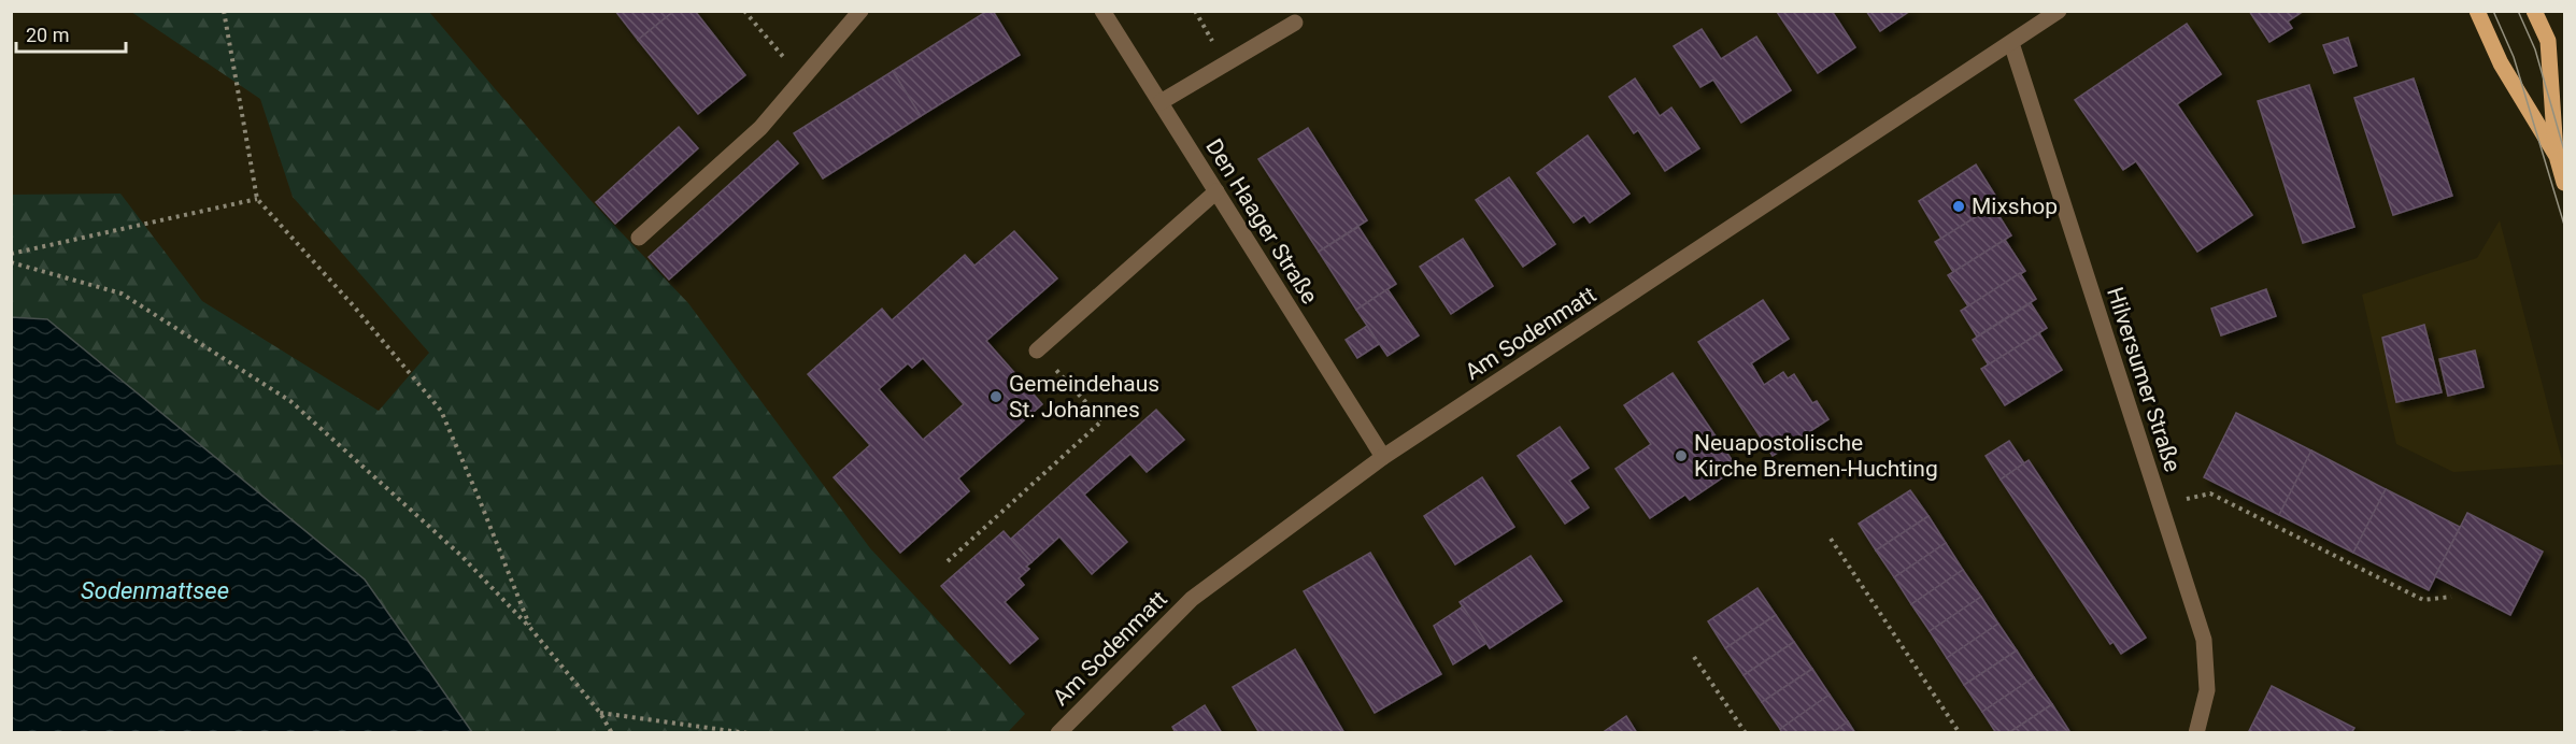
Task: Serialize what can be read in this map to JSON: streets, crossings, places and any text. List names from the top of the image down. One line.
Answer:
{"streets":{"street":["Den Haager Straße","Am Sodenmatt","Hilversumer Straße"]},"crossings":[["Den Haager Straße","Am Sodenmatt"],["Am Sodenmatt","Hilversumer Straße"]],"water":["Sodenmattsee"],"places":["Mixshop","Gemeindehaus St. Johannes","Neuapostolische Kirche Bremen-Huchting"],"scale_bar":"20 m"}
